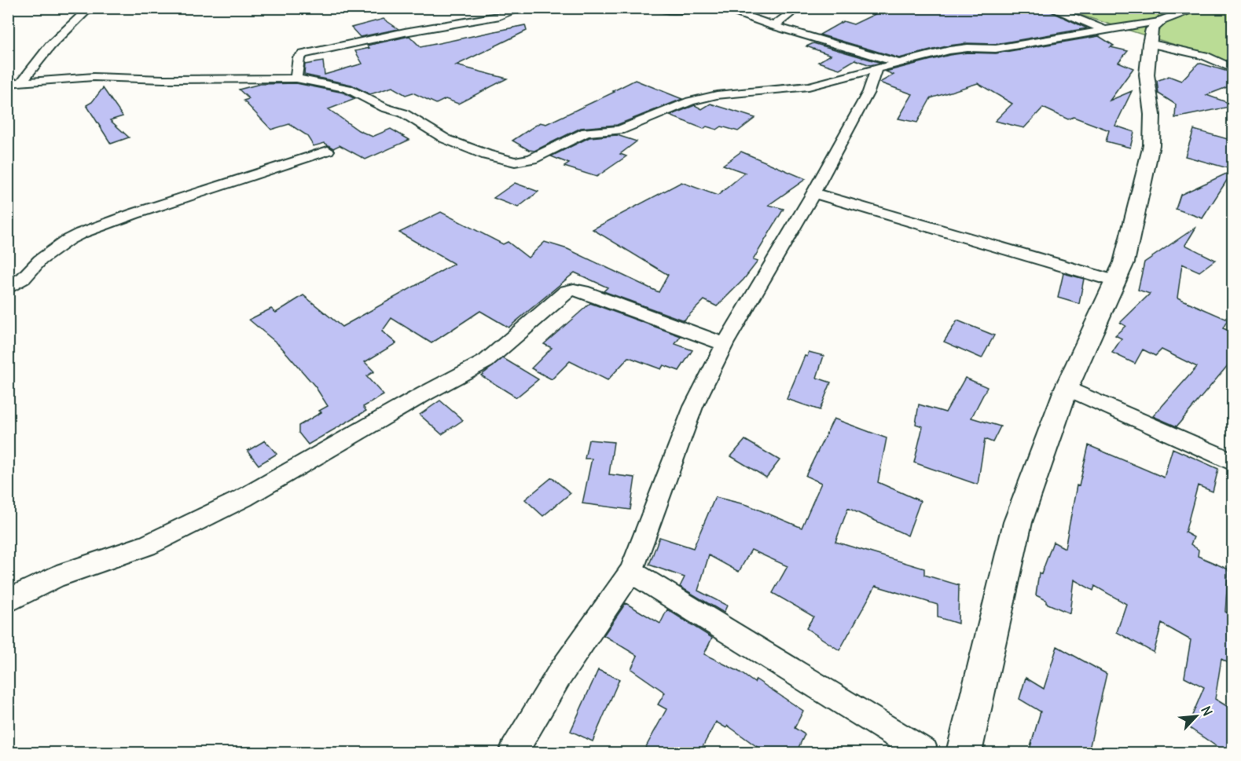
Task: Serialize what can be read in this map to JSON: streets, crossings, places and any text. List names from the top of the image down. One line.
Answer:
{"north":"top right"}
